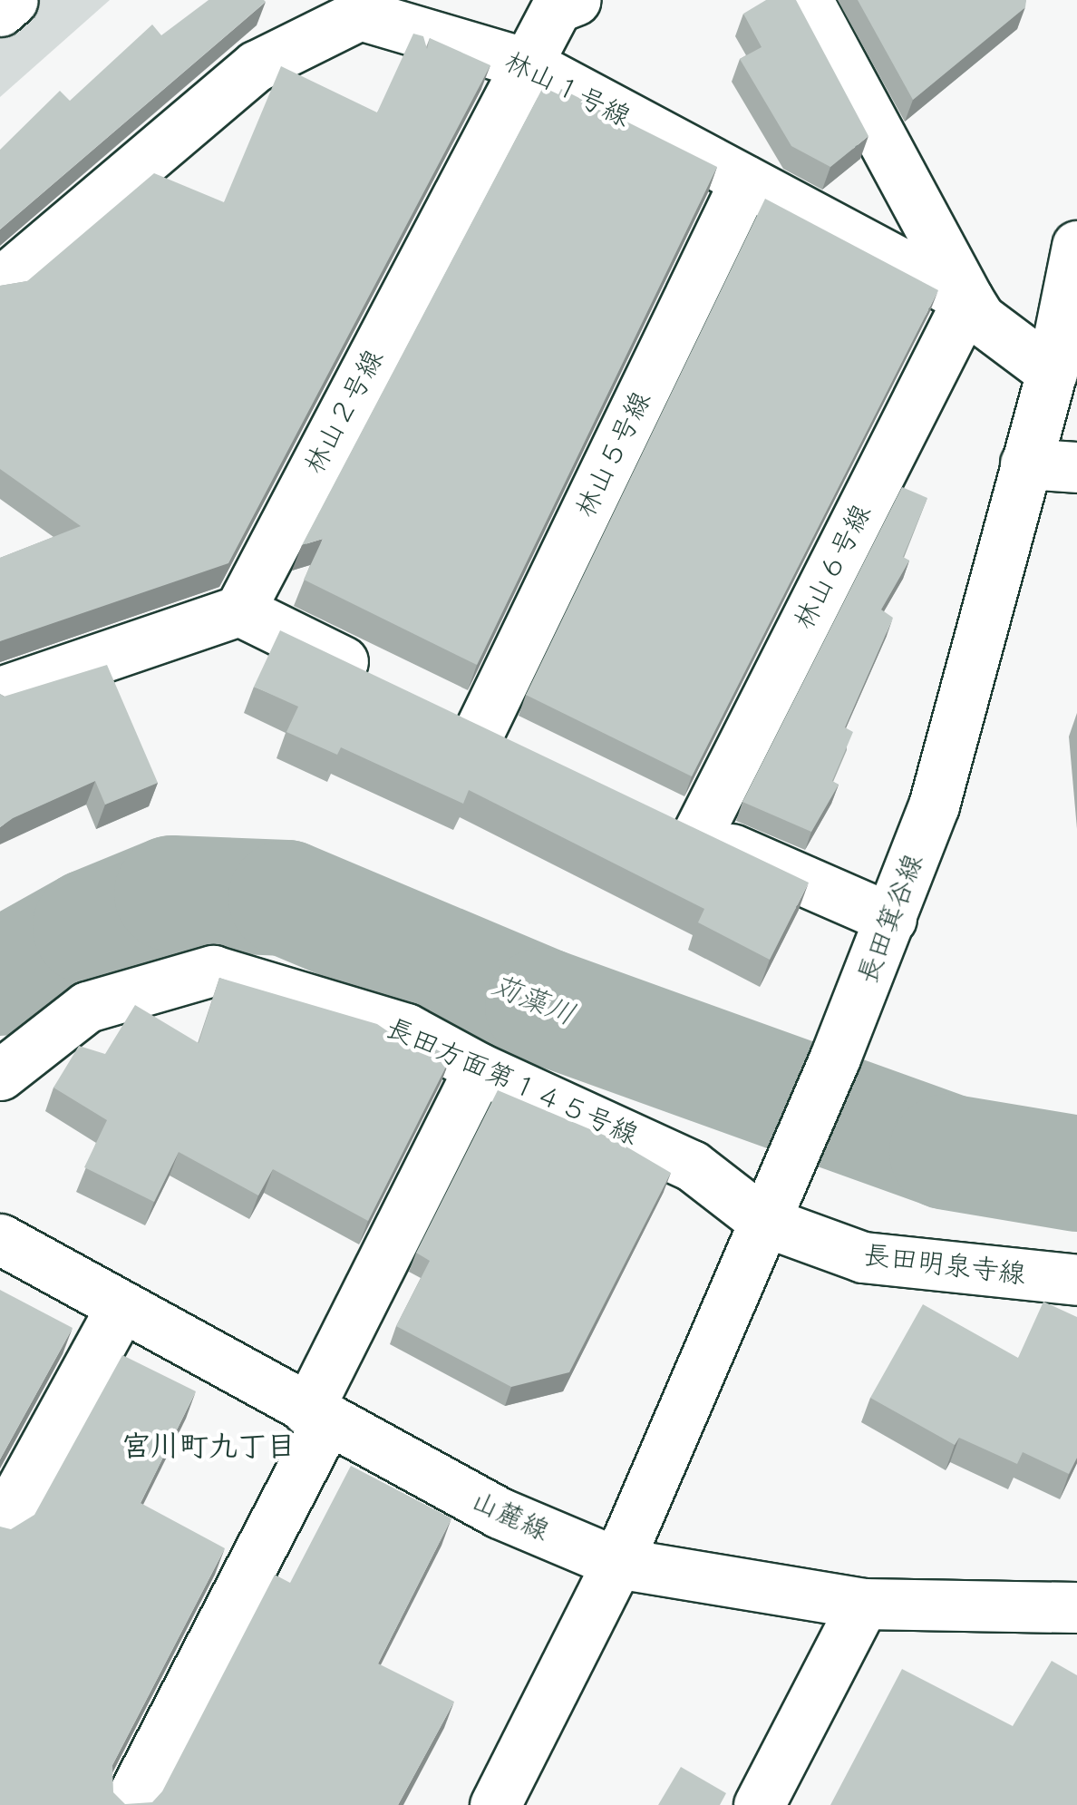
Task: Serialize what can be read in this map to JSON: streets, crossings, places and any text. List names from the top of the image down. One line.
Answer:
{"streets":{"street":["林山１号線","林山２号線","林山５号線","林山６号線","長田箕谷線","長田方面第１４５号線","長田明泉寺線","山麓線"]},"crossings":[["林山１号線","林山２号線"],["林山１号線","林山５号線"],["林山１号線","林山６号線"],["林山１号線","長田箕谷線"],["長田箕谷線","長田方面第１４５号線"],["長田箕谷線","長田明泉寺線"],["長田箕谷線","山麓線"],["長田方面第１４５号線","長田明泉寺線"]],"districts":["宮川町九丁目"],"water":["苅藻川"]}
